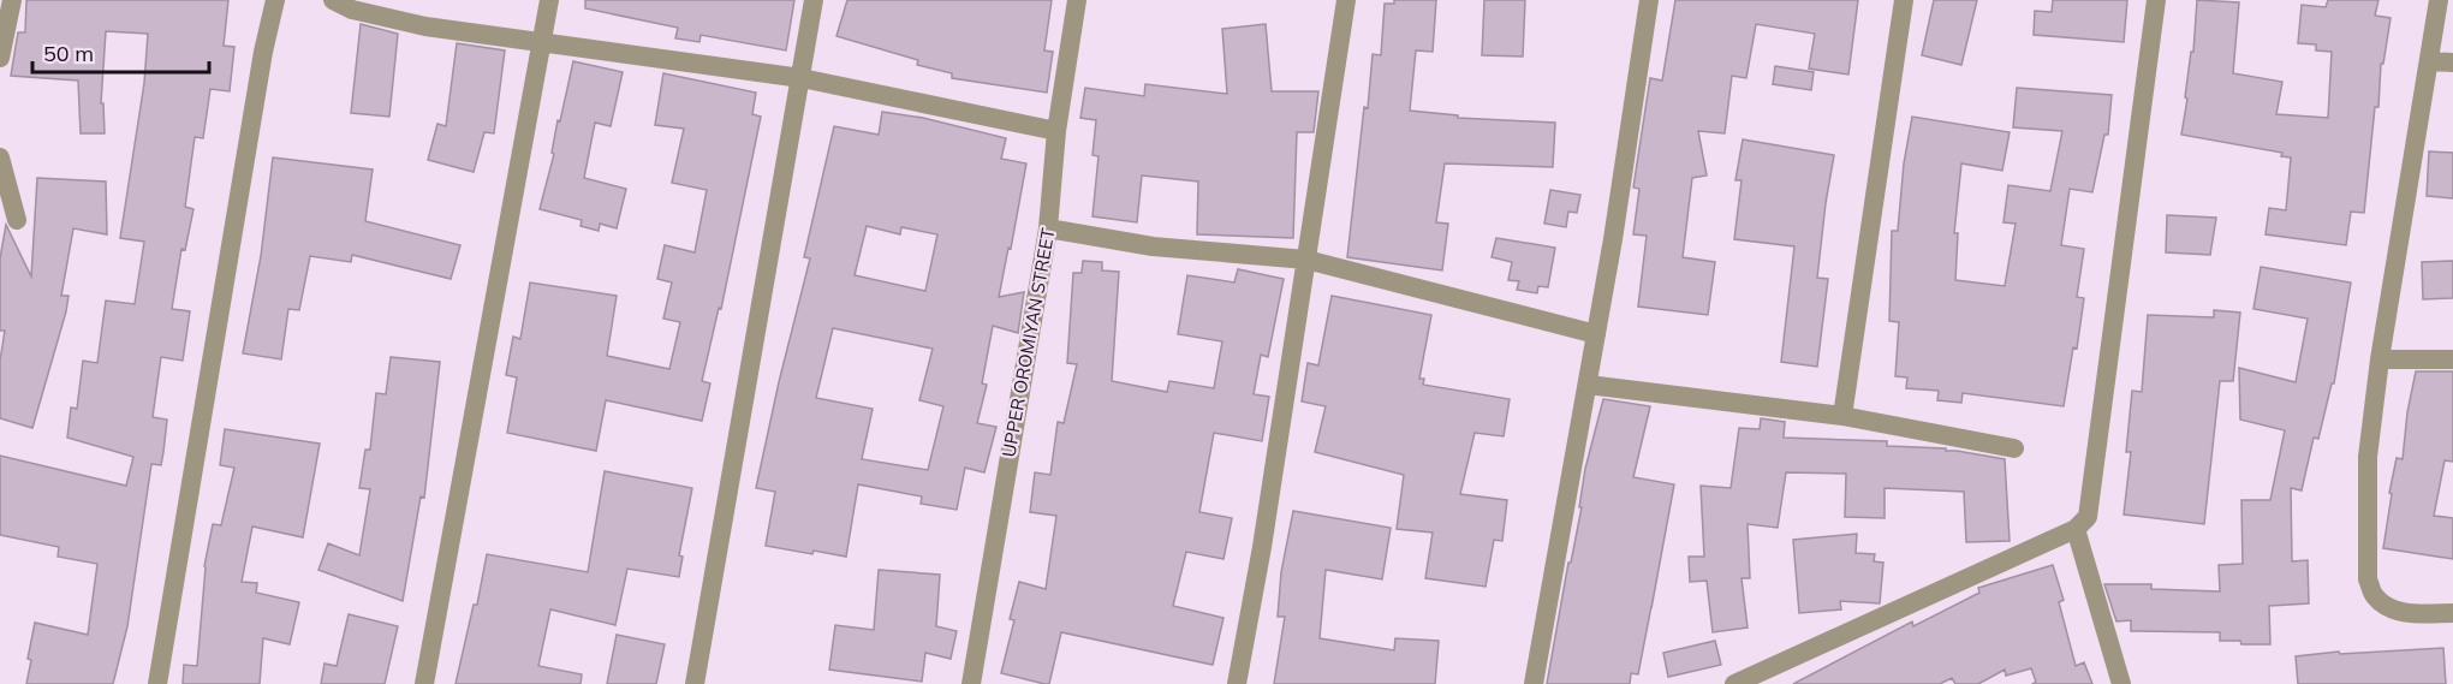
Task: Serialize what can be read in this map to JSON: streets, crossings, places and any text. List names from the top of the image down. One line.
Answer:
{"streets":{"street":["UPPER OROMIYAN STREET"]},"scale_bar":"50 m"}
